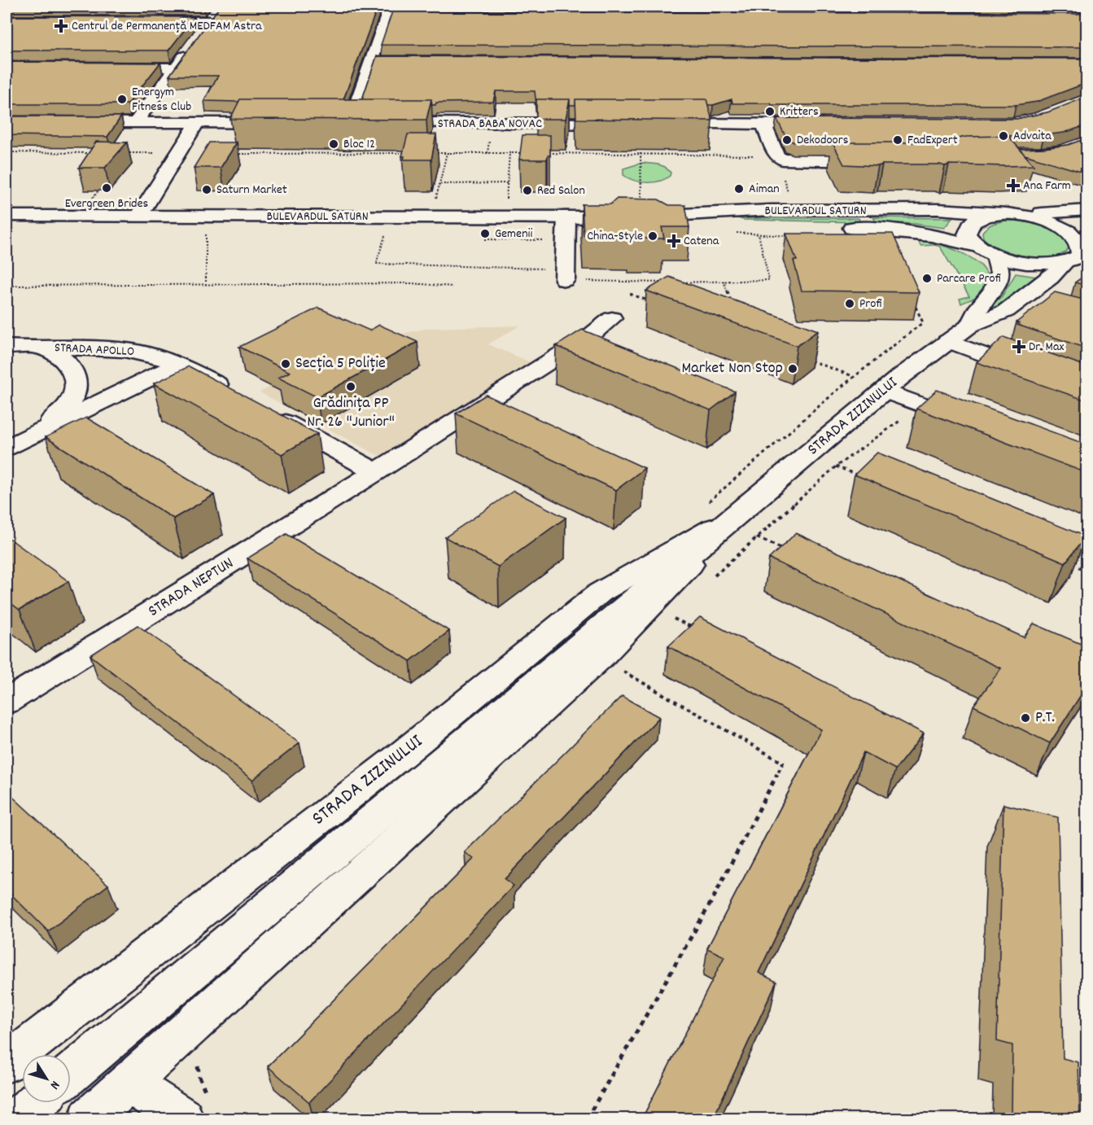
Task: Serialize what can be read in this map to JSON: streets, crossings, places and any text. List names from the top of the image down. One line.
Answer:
{"streets":{"street":["STRADA BABA NOVAC","BULEVARDUL SATURN","STRADA APOLLO","STRADA ZIZINULUI","STRADA NEPTUN"]},"crossings":[["BULEVARDUL SATURN","STRADA ZIZINULUI"]],"places":{"health":["Centrul de Permanență MEDFAM Astra","Ana Farm","Catena","Dr. Max"],"other":["Energym Fitness Club","Kritters","Advaita","Dekodoors","FadExpert","Bloc 12","Evergreen Brides","Aiman","Saturn Market","Red Salon","Gemenii","China-Style","Parcare Profi","Profi","Secția 5 Poliție","Market Non Stop","Grădinița PP Nr. 26 \"Junior\"","P.T."]},"north":"bottom right"}
